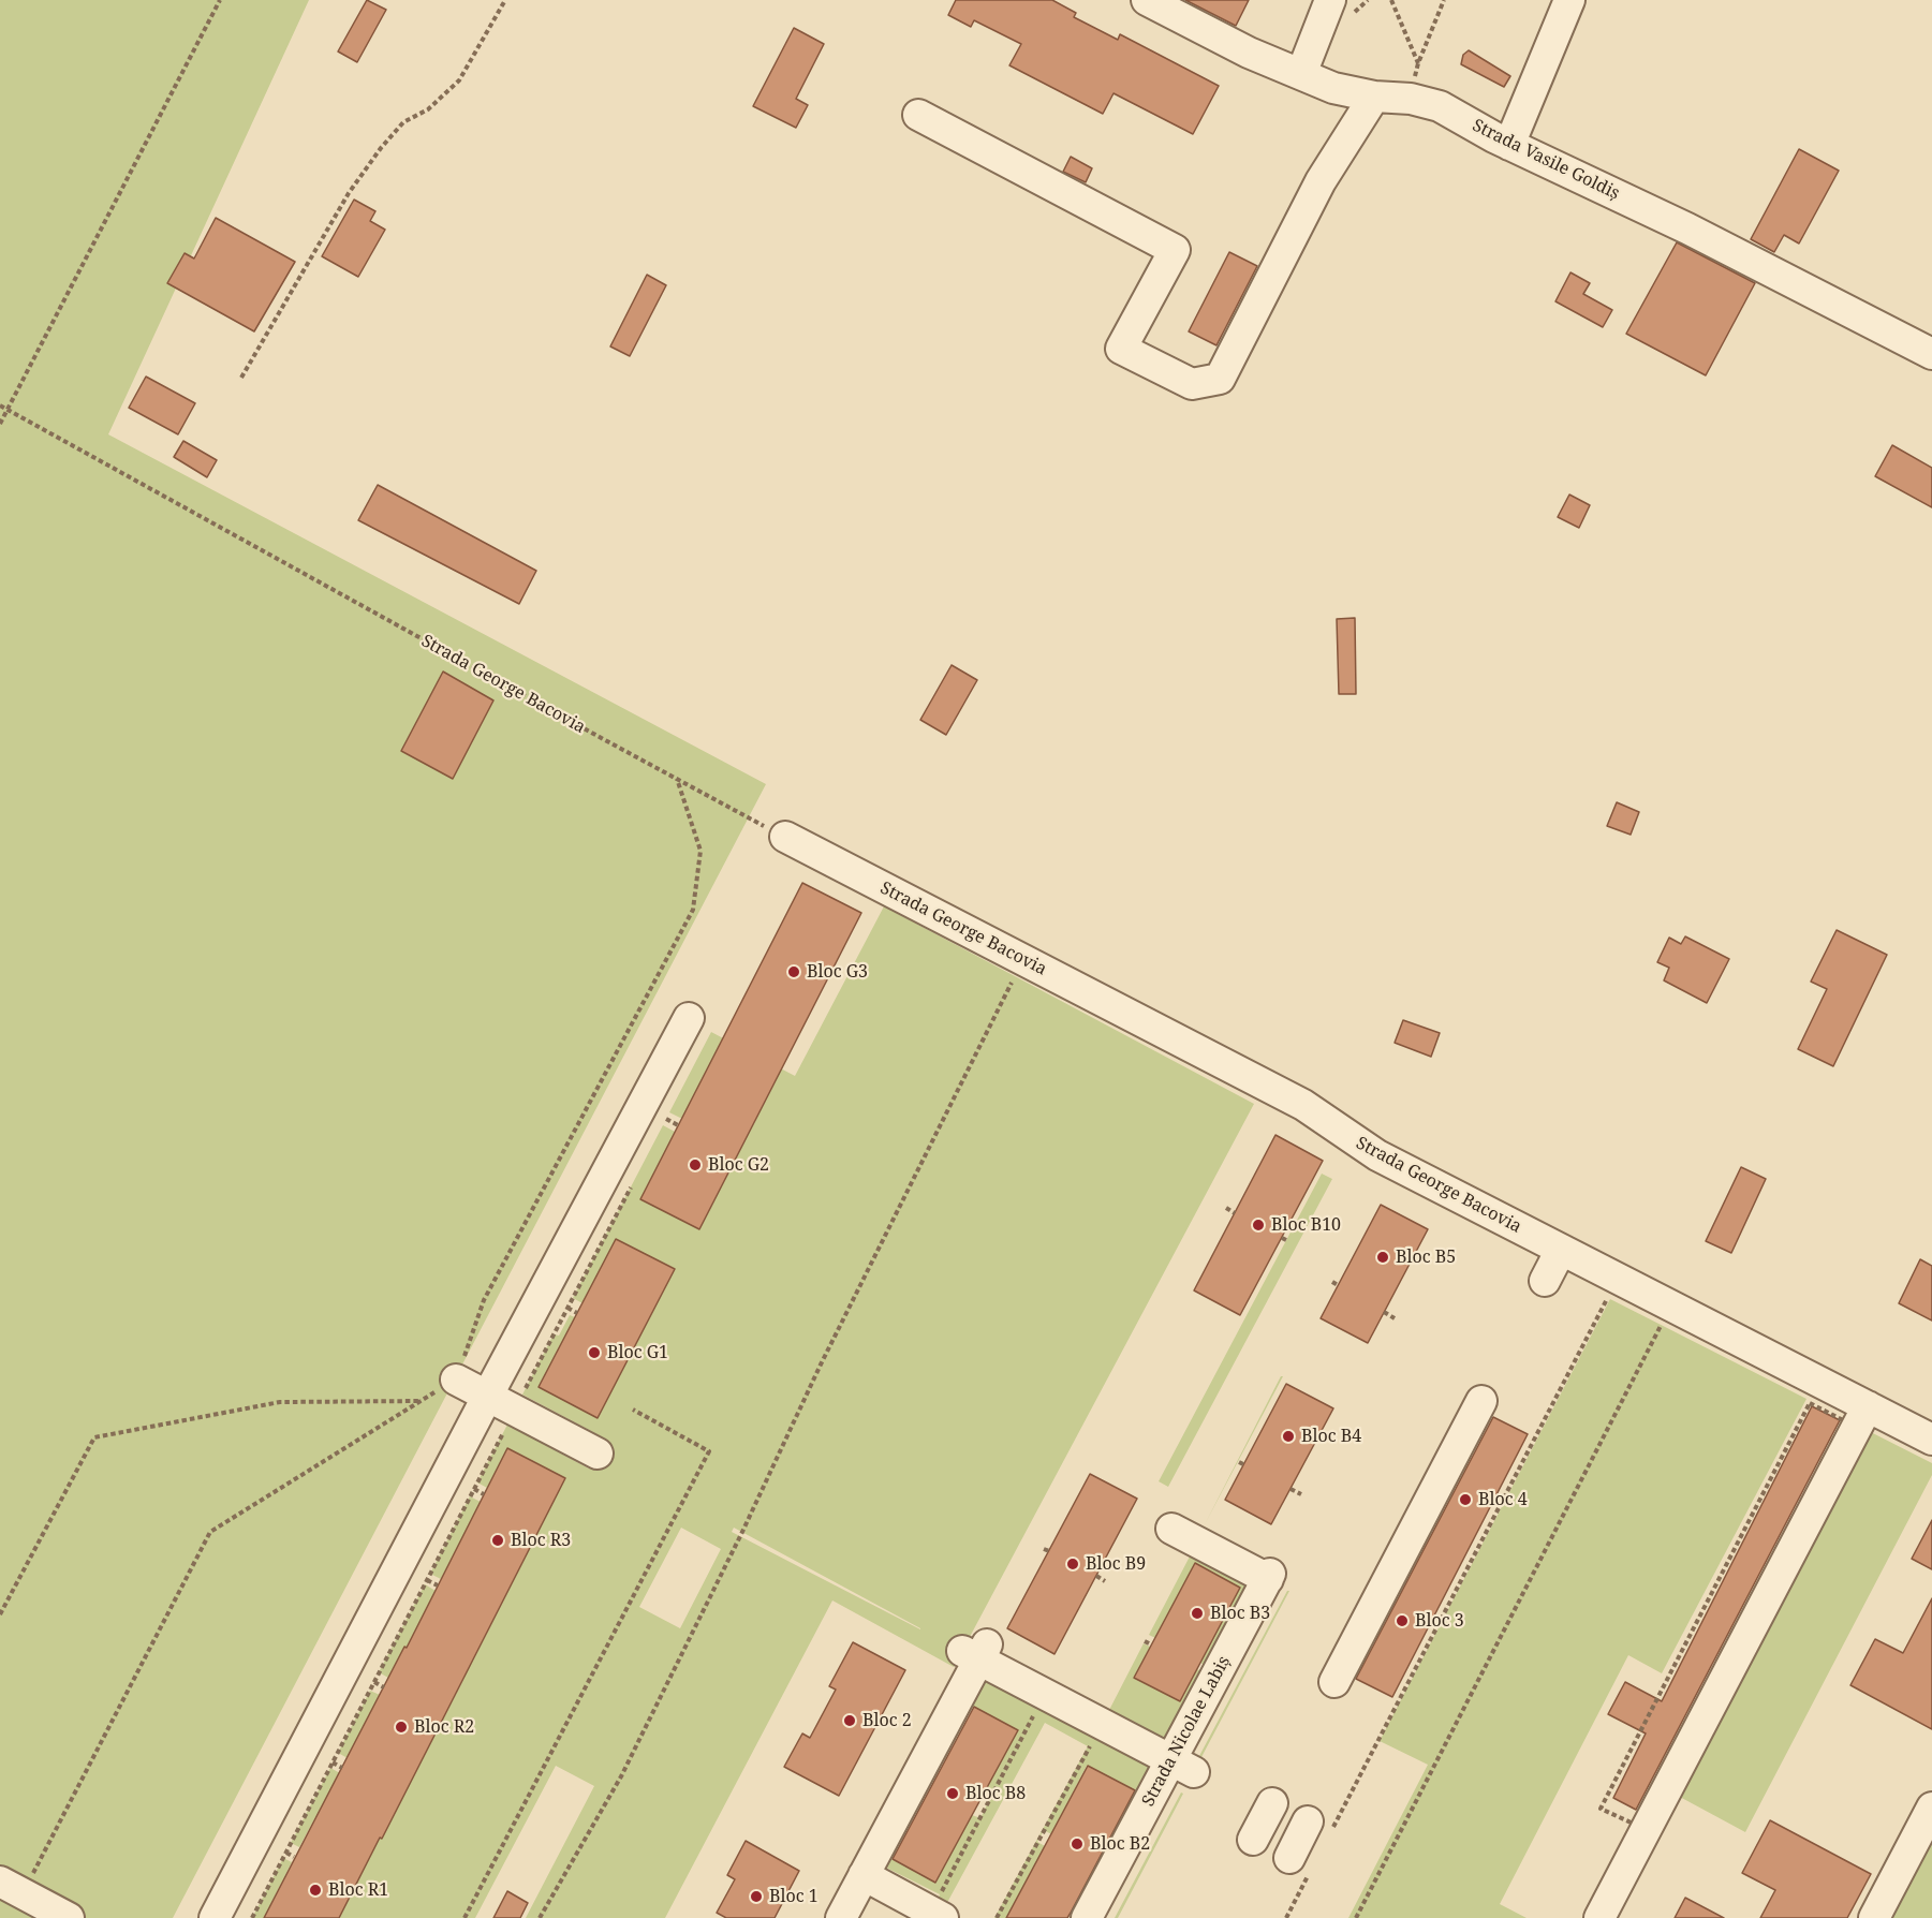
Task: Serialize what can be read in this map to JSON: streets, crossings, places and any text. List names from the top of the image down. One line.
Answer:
{"streets":{"street":["Strada Vasile Goldiș","Strada George Bacovia","Strada Nicolae Labiș"]},"places":["Bloc G3","Bloc G2","Bloc B10","Bloc B5","Bloc G1","Bloc B4","Bloc 4","Bloc R3","Bloc B9","Bloc B3","Bloc 3","Bloc 2","Bloc R2","Bloc B8","Bloc B2","Bloc R1","Bloc 1"]}
